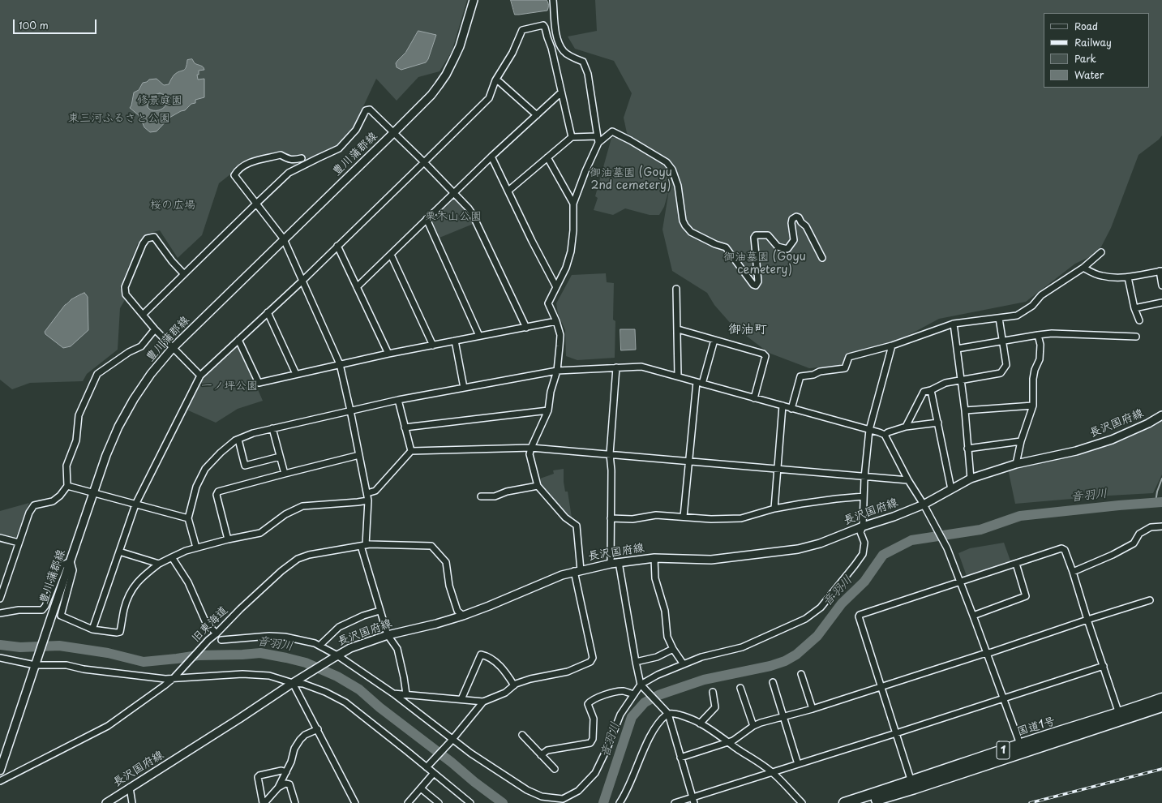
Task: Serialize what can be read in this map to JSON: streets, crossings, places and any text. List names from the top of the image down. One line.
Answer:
{"streets":{"highway":["国道1号","1"],"main road":["豊川蒲郡線","長沢国府線"],"street":["旧東海道"]},"crossings":[["長沢国府線","旧東海道"]],"districts":["御油町"],"water":["音羽川"],"parks":["修景庭園","東三河ふるさと公園","御油墓園 (Goyu 2nd cemetery)","桜の広場","栗木山公園","御油墓園 (Goyu cemetery)","一ノ坪公園"],"legend":["Road","Railway","Park","Water"],"scale_bar":"100 m"}
